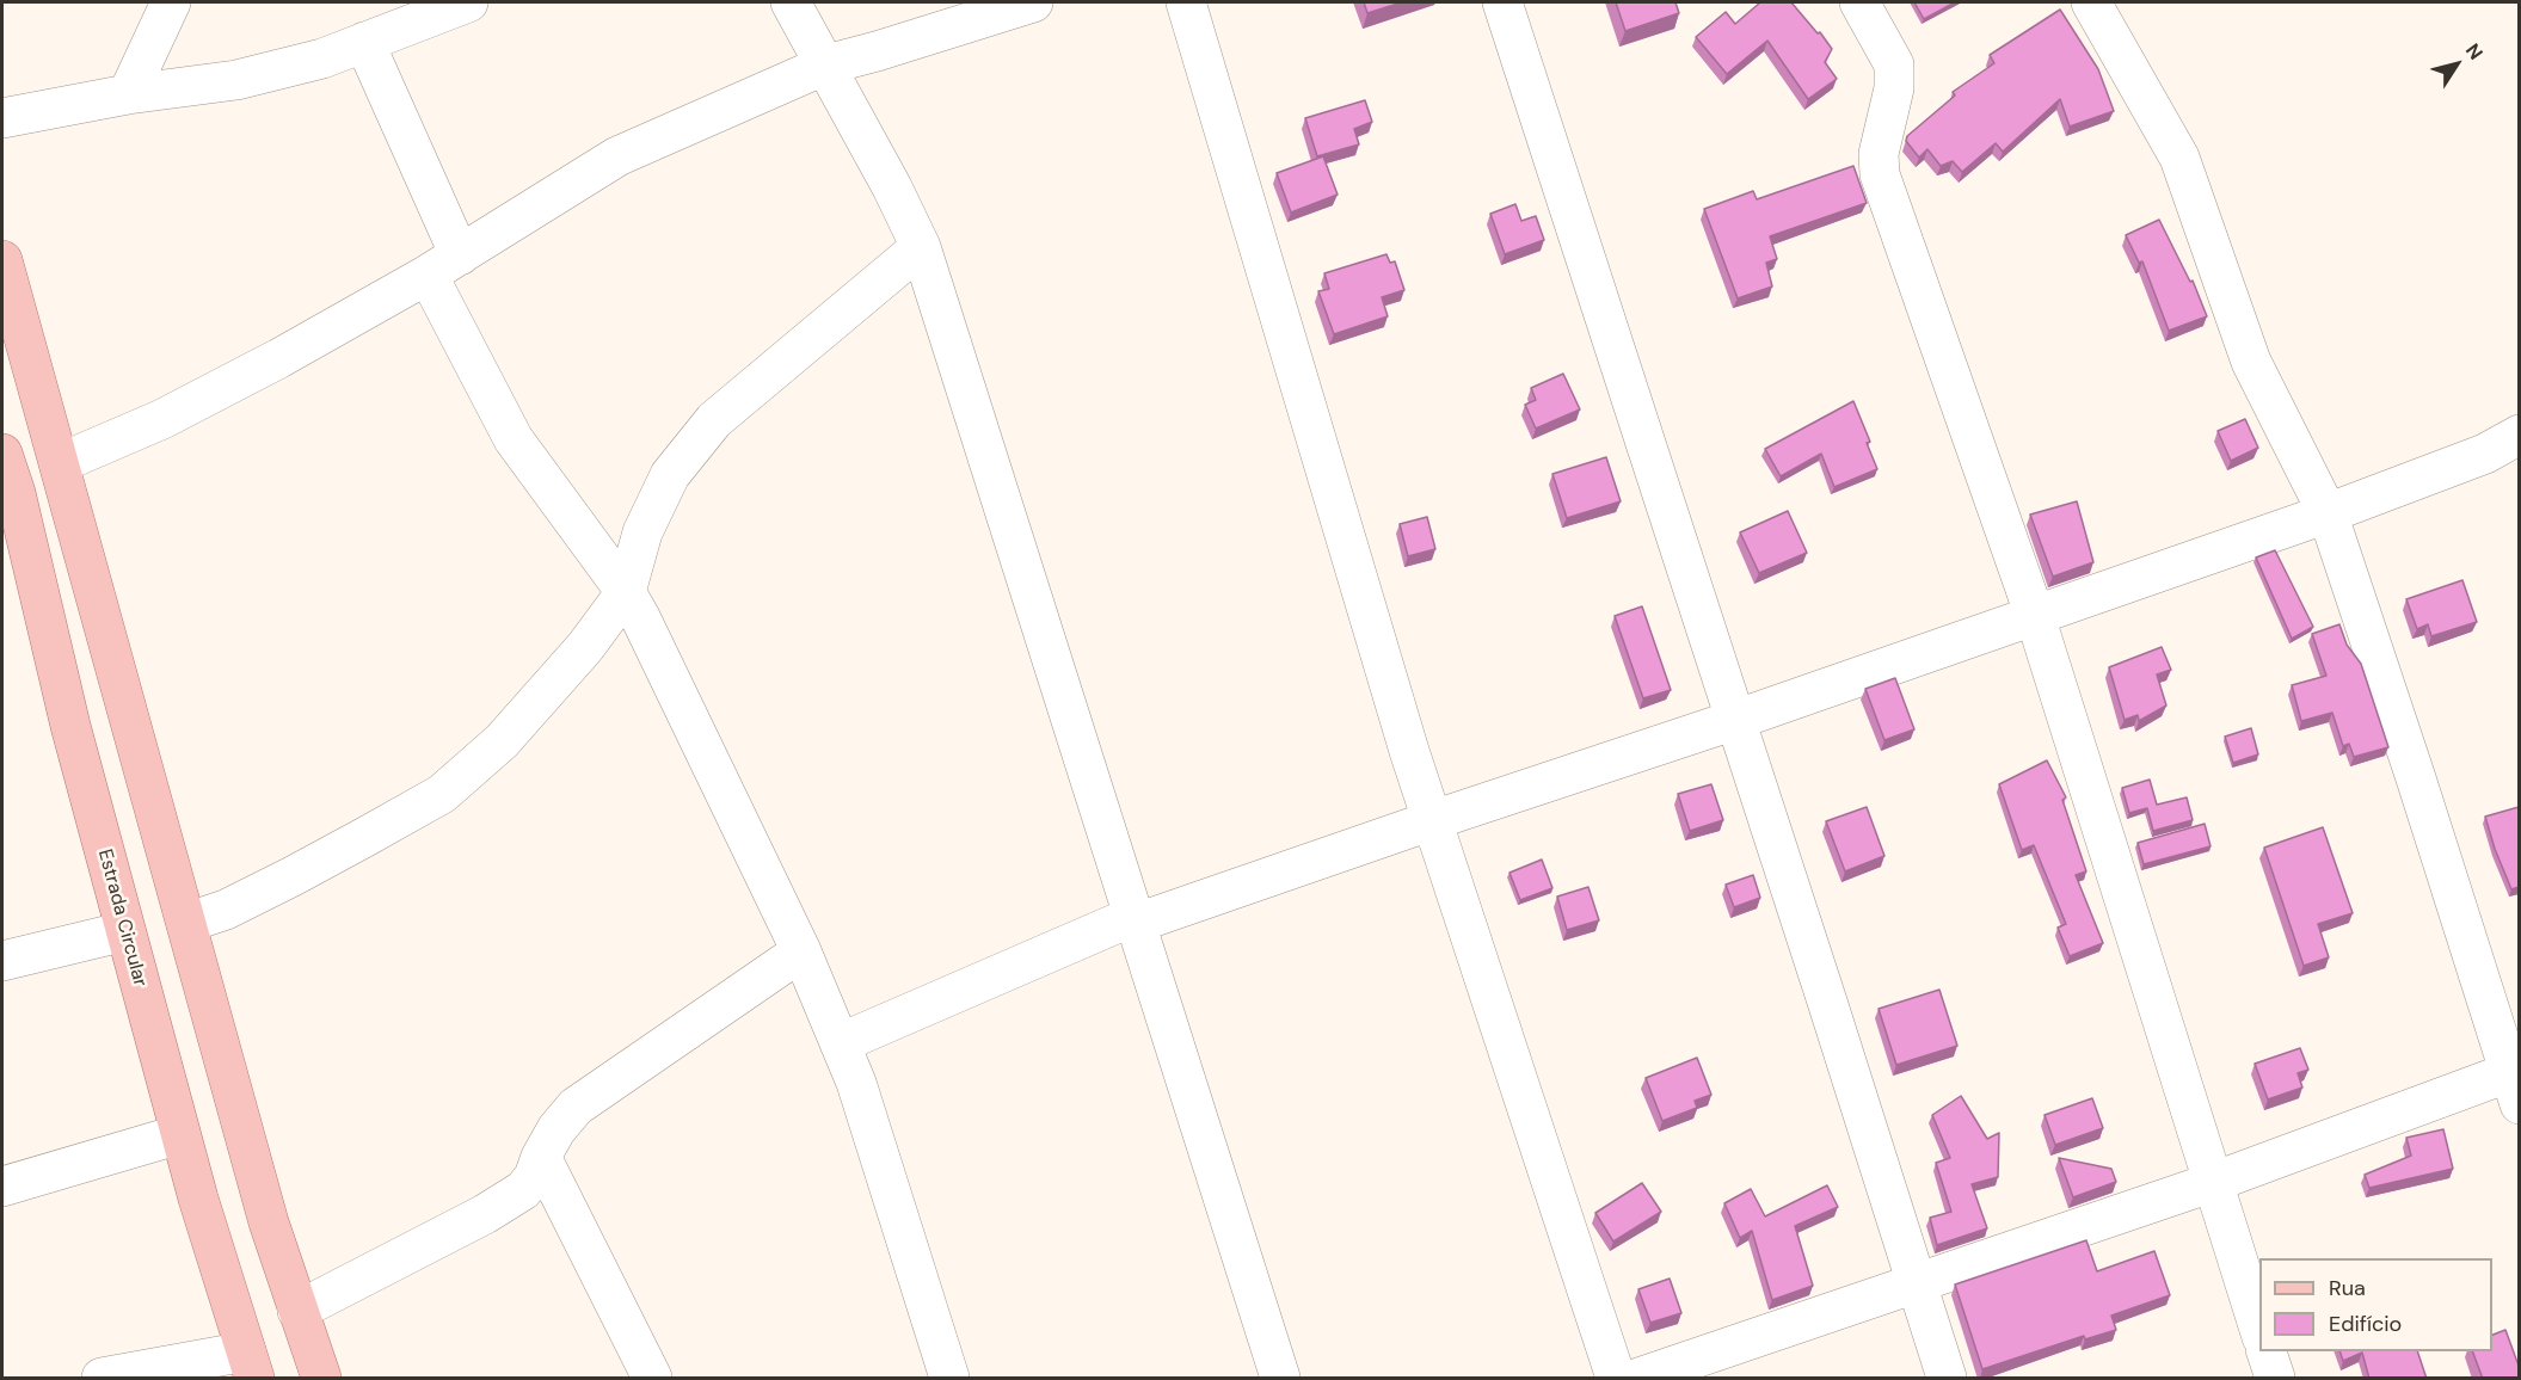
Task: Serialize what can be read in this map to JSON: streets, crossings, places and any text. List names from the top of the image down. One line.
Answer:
{"streets":{"main road":["Estrada Circular"]},"legend":["Rua","Edifício"],"north":"top right"}
